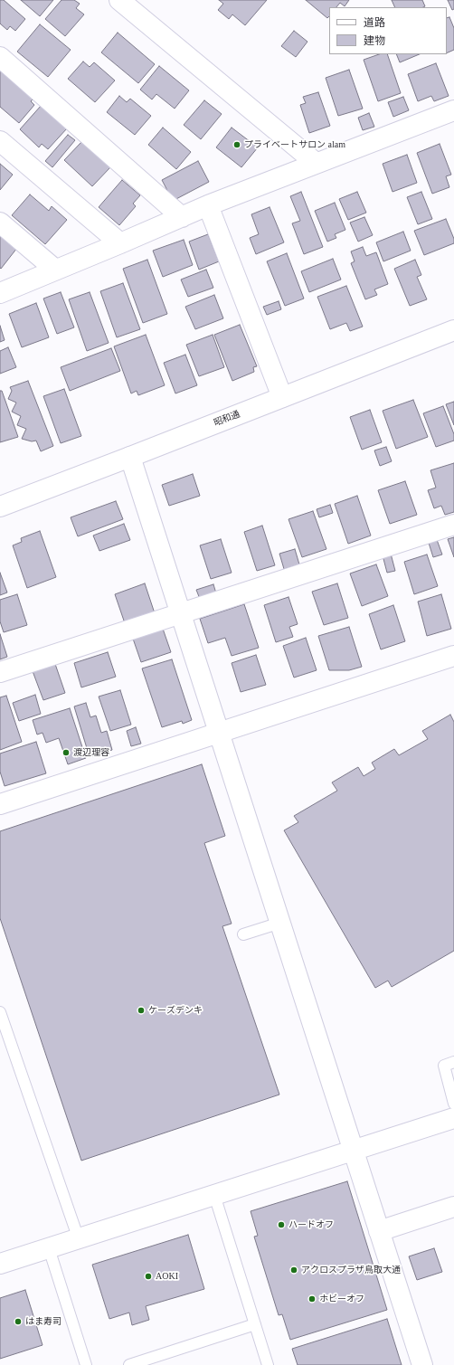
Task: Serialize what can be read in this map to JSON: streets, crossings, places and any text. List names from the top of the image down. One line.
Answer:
{"streets":{"street":["昭和通"]},"places":["プライベートサロン alam","渡辺理容","ケーズデンキ","ハードオフ","アクロスプラザ鳥取大通","AOKI","ホビーオフ","はま寿司"],"legend":["道路","建物"]}
